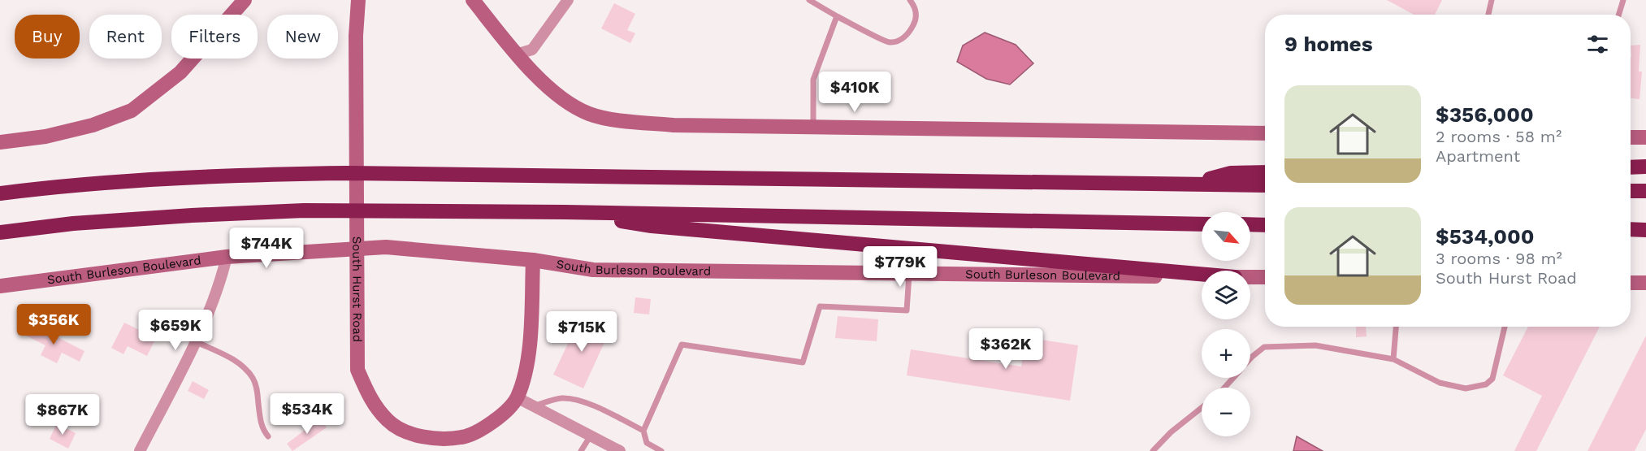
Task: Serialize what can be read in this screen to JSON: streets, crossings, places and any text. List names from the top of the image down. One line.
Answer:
{"streets":{"main road":["South Burleson Boulevard","South Hurst Road"]},"crossings":[["South Burleson Boulevard","South Hurst Road"]],"north":"bottom right","page":{"chip":["Buy","Rent","Filters","New"],"heading":"9 homes","price":["$410K","$744K","$779K","$356K","$659K","$715K","$362K","$534K","$867K"],"list":[{"name":"$356,000","note":"2 rooms · 58 m² · Apartment"},{"name":"$534,000","note":"3 rooms · 98 m² · South Hurst Road"}],"map_buttons":["+","−"]}}
